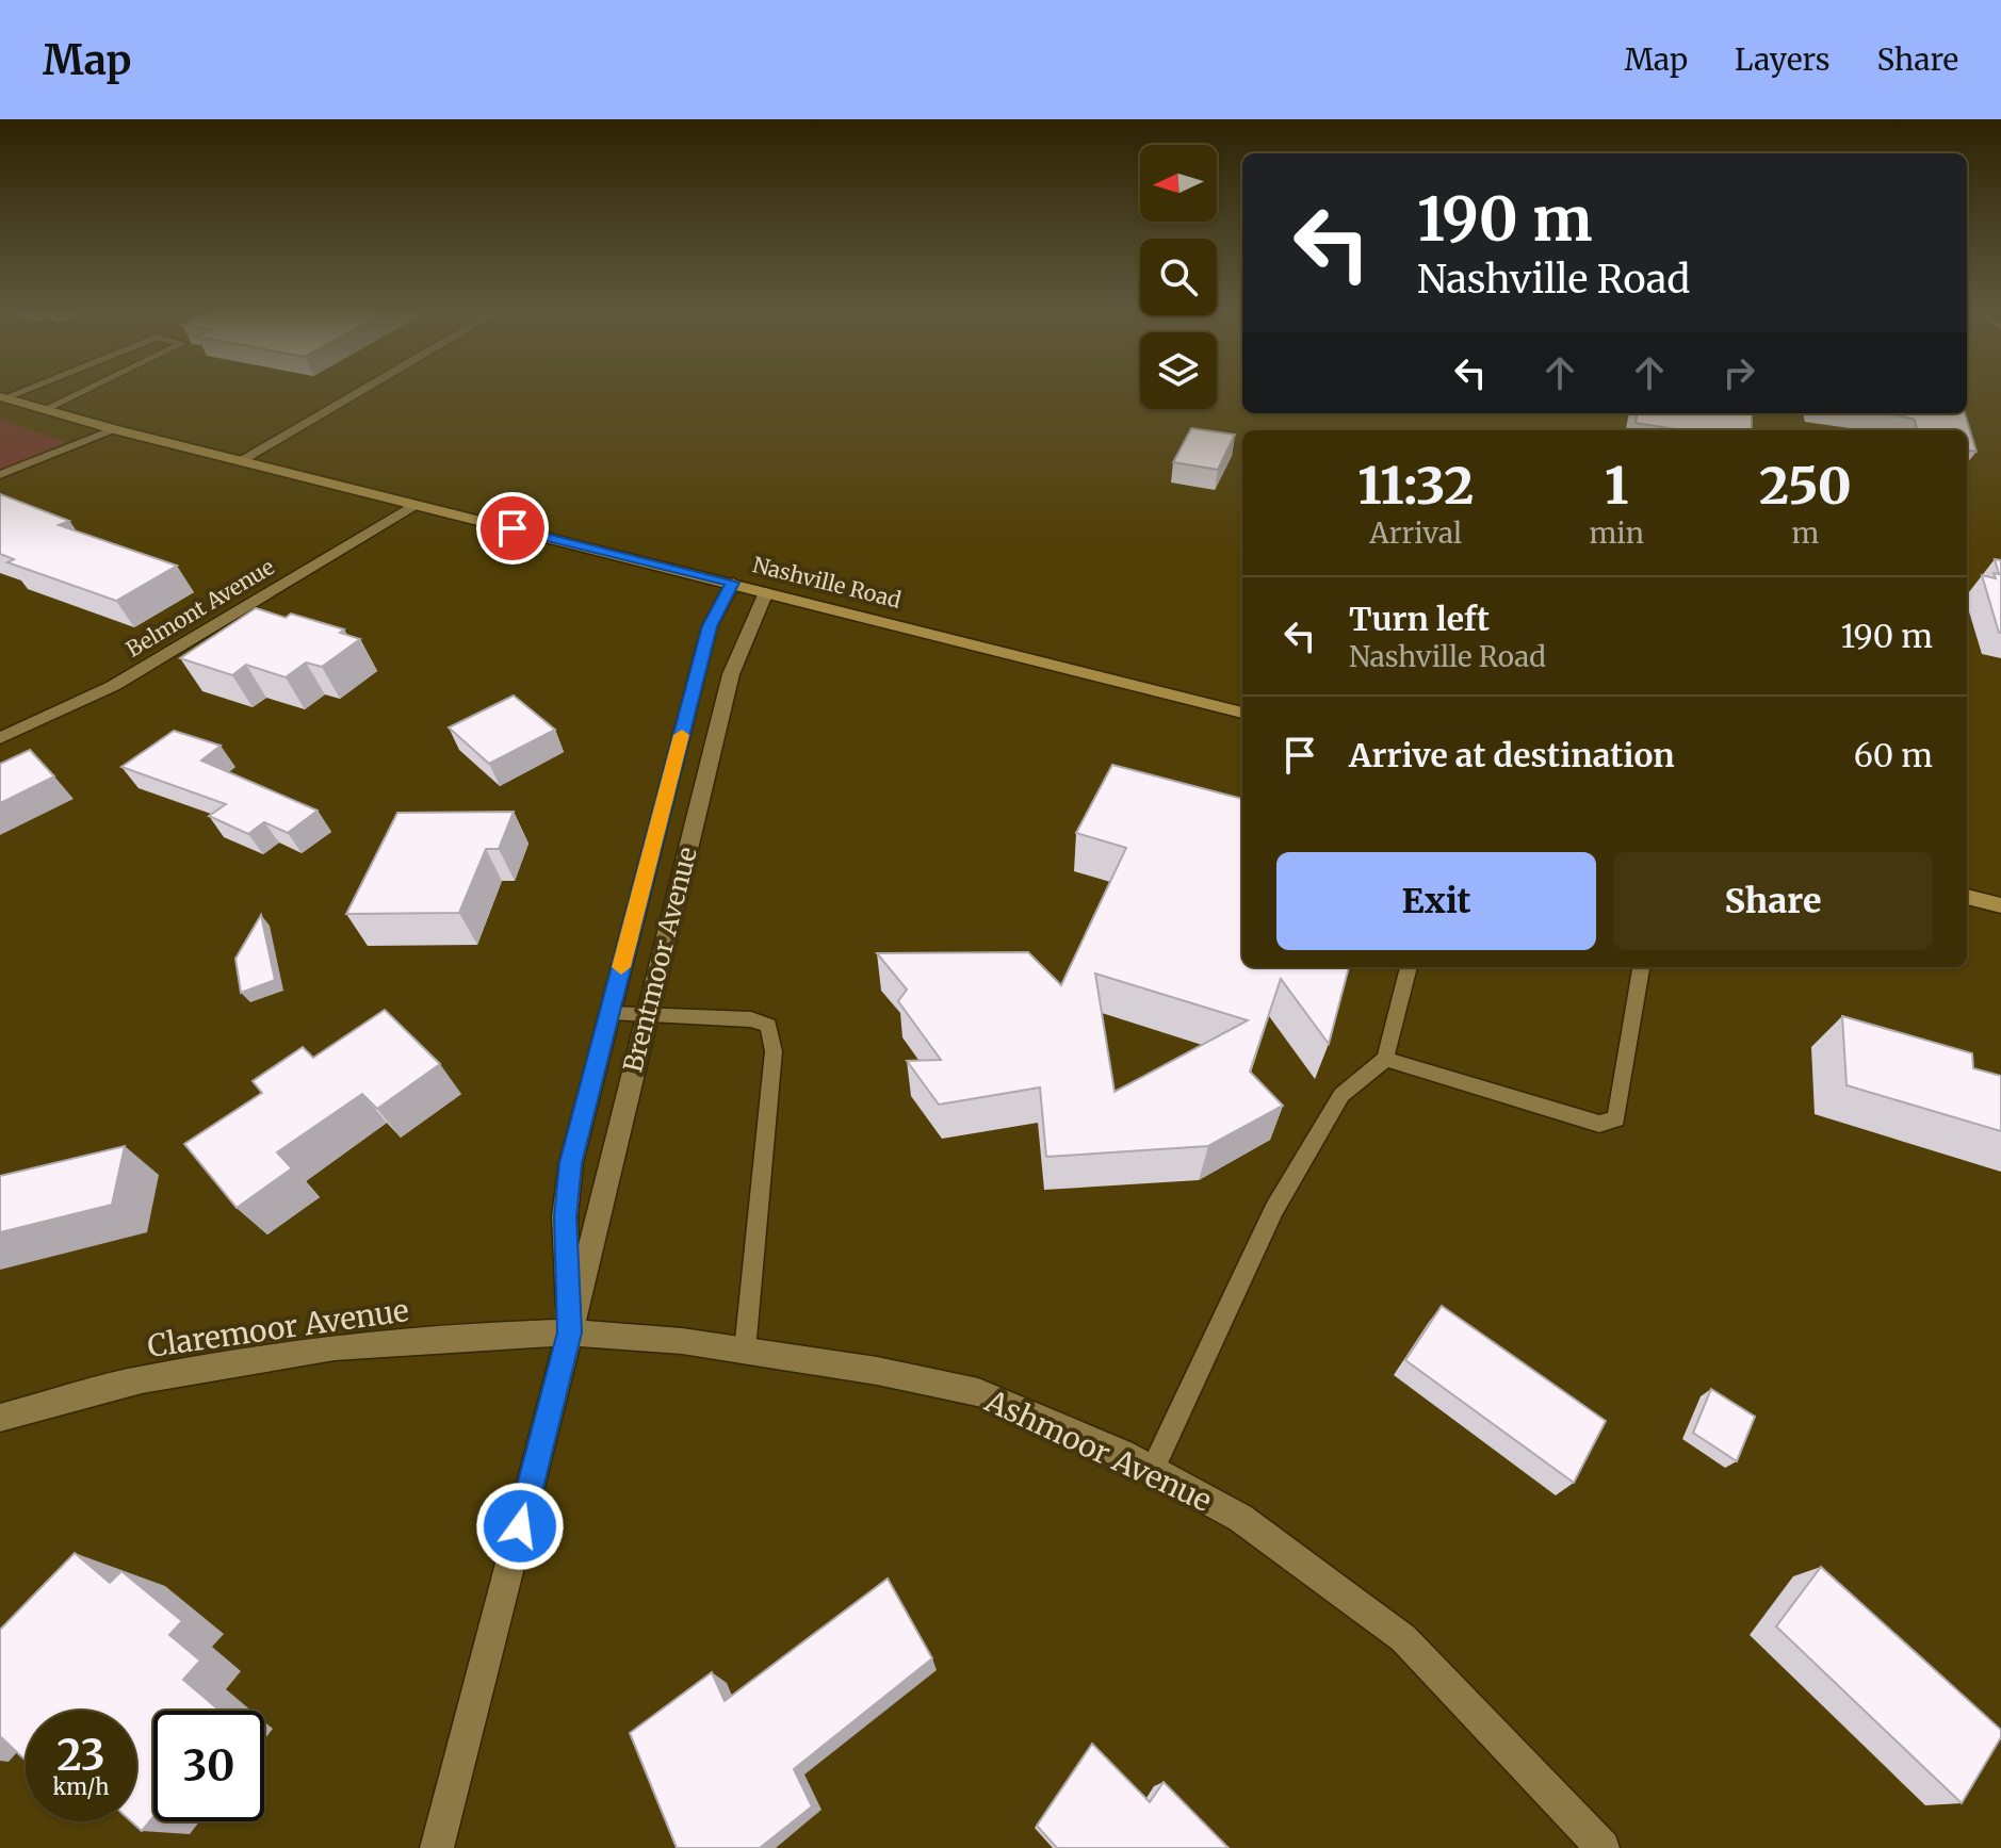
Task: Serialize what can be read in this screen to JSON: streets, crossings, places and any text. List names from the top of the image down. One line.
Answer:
{"streets":{"main road":["Nashville Road"],"street":["Belmont Avenue","Brentmoor Avenue","Claremoor Avenue","Ashmoor Avenue"]},"crossings":[["Nashville Road","Belmont Avenue"],["Nashville Road","Brentmoor Avenue"],["Brentmoor Avenue","Claremoor Avenue"],["Brentmoor Avenue","Ashmoor Avenue"],["Claremoor Avenue","Ashmoor Avenue"]],"north":"left","page":{"header":"Map","nav":["Map","Layers","Share"],"turn":["190 m","Nashville Road"],"eta":["11:32","Arrival","1","min","250","m"],"list":[{"name":"Turn left","note":"Nashville Road","value":"190 m"},{"name":"Arrive at destination","value":"60 m"}],"buttons":["Exit","Share"],"speed":"23 km/h","limit":"30"}}
